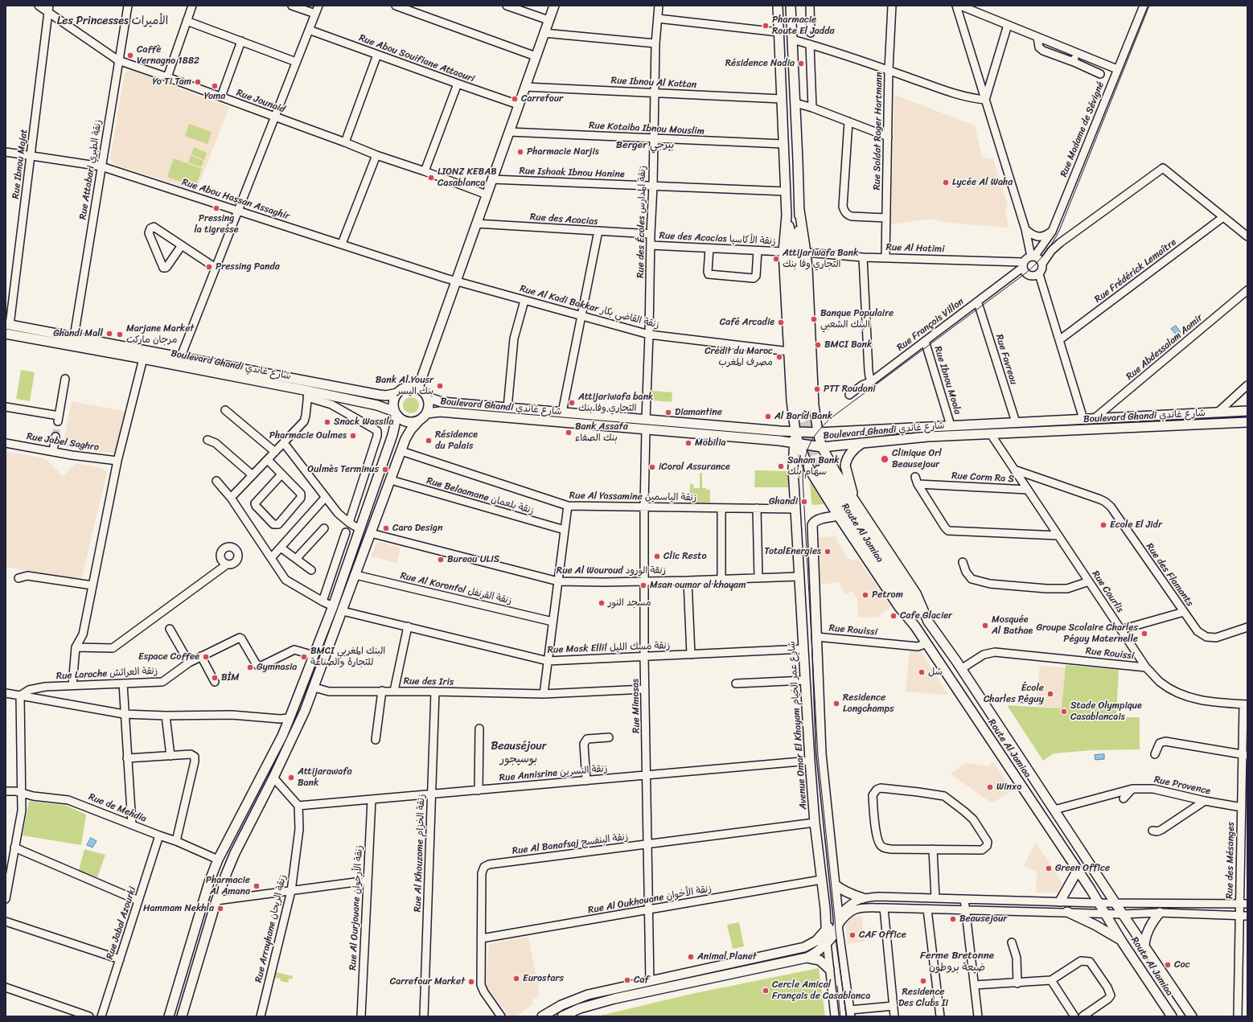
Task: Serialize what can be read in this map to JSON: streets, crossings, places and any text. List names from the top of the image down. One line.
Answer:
{"streets":{"main road":["Boulevard Ghandi شارع غاندي","Route Al Jamiaa","Avenue Omar El Khayam شارع عمر الخيام"],"street":["Rue Abou Souifiane Attaouri","Rue Ibnou Al Kattan","Rue Jounaid","Rue Kotaiba Ibnou Mouslim","Rue Madame de Sévigné","Rue Soldat Roger Hartmann","Rue Ibnou Majat","Rue Attabari زنقة الطبري","Rue Ishaak Ibnou Hanine","Rue Abou Hassan Assaghir","Rue des Acacias","Rue des Écoles زنقة المدارس","Rue des Acacias زنقة الأكاسيا","Rue Al Hatimi","Rue Frédérick Lemaître","Rue Al Kadi Bakkar زنقة القاضي بكار","Rue François Villon","Rue Abdessalam Aamir","Rue Favreau","Rue Ibnou Moola","Rue Jabel Saghro","Rue Corm Ra S","Rue Belaamane زنقة بلعمان","Rue Al Yassamine زنقة الياسمين","Rue Al Wouroud زنقة الورود","Rue des Flamants","Rue Al Koronfol زنقة القرنفل","Rue Courlis","Rue Rouissi","Rue Mask Ellil زنقة مسك الليل","Rue Larache زنقة العرائش","Rue des Iris","Rue Mimosas","Rue Annisrine زنقة النسرين","Rue Provence","Rue de Mehdia","Rue Al Banafsaj زنقة البنفسج","Rue Al Khouzame زنقة الخزام","Rue des Mésanges","Rue Al Oukhouane زنقة الأخوان","Rue Al Ourjouane زنقة الأرجوان","Rue Jabal Azourki","Rue Arrayhane زنقة الريحان"]},"crossings":[["Rue Ibnou Al Kattan","Rue des Écoles زنقة المدارس"],["Rue Jounaid","Rue Ibnou Majat"],["Rue Jounaid","Rue Attabari زنقة الطبري"],["Rue Kotaiba Ibnou Mouslim","Rue des Écoles زنقة المدارس"],["Rue Madame de Sévigné","Rue Al Hatimi"],["Rue Madame de Sévigné","Rue François Villon"],["Rue Soldat Roger Hartmann","Rue Al Hatimi"],["Rue Ibnou Majat","Rue Abou Hassan Assaghir"],["Rue Ibnou Majat","Boulevard Ghandi شارع غاندي"],["Rue Attabari زنقة الطبري","Rue Abou Hassan Assaghir"],["Rue Attabari زنقة الطبري","Boulevard Ghandi شارع غاندي"],["Rue Ishaak Ibnou Hanine","Rue des Écoles زنقة المدارس"],["Rue Abou Hassan Assaghir","Rue Al Kadi Bakkar زنقة القاضي بكار"],["Rue des Acacias","Rue des Écoles زنقة المدارس"],["Rue des Écoles زنقة المدارس","Rue des Acacias زنقة الأكاسيا"],["Rue des Écoles زنقة المدارس","Rue Al Kadi Bakkar زنقة القاضي بكار"],["Rue des Écoles زنقة المدارس","Boulevard Ghandi شارع غاندي"],["Rue Al Hatimi","Rue François Villon"],["Rue Al Hatimi","Route Al Jamiaa"],["Rue François Villon","Rue Favreau"],["Rue François Villon","Rue Ibnou Moola"],["Rue Abdessalam Aamir","Boulevard Ghandi شارع غاندي"],["Rue Favreau","Boulevard Ghandi شارع غاندي"],["Boulevard Ghandi شارع غاندي","Rue Ibnou Moola"],["Boulevard Ghandi شارع غاندي","Route Al Jamiaa"],["Boulevard Ghandi شارع غاندي","Rue Courlis"],["Boulevard Ghandi شارع غاندي","Rue Mimosas"],["Boulevard Ghandi شارع غاندي","Avenue Omar El Khayam شارع عمر الخيام"],["Rue Corm Ra S","Rue Courlis"],["Rue Al Yassamine زنقة الياسمين","Rue Mimosas"],["Rue Al Yassamine زنقة الياسمين","Avenue Omar El Khayam شارع عمر الخيام"],["Route Al Jamiaa","Rue Rouissi"],["Route Al Jamiaa","Avenue Omar El Khayam شارع عمر الخيام"],["Route Al Jamiaa","Rue Provence"],["Rue Al Wouroud زنقة الورود","Rue Mimosas"],["Rue Al Wouroud زنقة الورود","Avenue Omar El Khayam شارع عمر الخيام"],["Rue des Flamants","Rue Courlis"],["Rue Courlis","Rue Rouissi"],["Rue Courlis","Rue des Mésanges"],["Rue Mask Ellil زنقة مسك الليل","Rue Mimosas"],["Rue Mask Ellil زنقة مسك الليل","Avenue Omar El Khayam شارع عمر الخيام"],["Rue des Iris","Rue Mimosas"],["Rue des Iris","Rue Al Khouzame زنقة الخزام"],["Rue Mimosas","Rue Annisrine زنقة النسرين"],["Rue Mimosas","Rue Al Banafsaj زنقة البنفسج"],["Rue Mimosas","Rue Al Oukhouane زنقة الأخوان"],["Avenue Omar El Khayam شارع عمر الخيام","Rue Annisrine زنقة النسرين"],["Avenue Omar El Khayam شارع عمر الخيام","Rue Al Banafsaj زنقة البنفسج"],["Avenue Omar El Khayam شارع عمر الخيام","Rue Al Oukhouane زنقة الأخوان"],["Rue Annisrine زنقة النسرين","Rue Al Khouzame زنقة الخزام"],["Rue Annisrine زنقة النسرين","Rue Al Ourjouane زنقة الأرجوان"],["Rue Annisrine زنقة النسرين","Rue Arrayhane زنقة الريحان"],["Rue Provence","Rue des Mésanges"],["Rue de Mehdia","Rue Jabal Azourki"],["Rue Al Banafsaj زنقة البنفسج","Rue Al Oukhouane زنقة الأخوان"]],"districts":["Les Princesses الأميرات","Berger بيرجي","Beauséjour بوسيجور","Ferme Bretonne ضيعة بروطون"],"places":["Pharmacie Route El Jadda","Caffè Vernagno 1882","Résidence Nadia","Yo Ti Tam","Yoma","Carrefour","Pharmacie Narjis","LIONZ KEBAB Casablanca","Lycée Al Waha","Pressing la tigresse","Attijariwafa Bank التجاري وفا بنك","Pressing Panda","Banque Populaire البنك الشعبي","Café Arcadie","Ghandi Mall","Marjane Market مرجان ماركت","BMCI Bank","Crédit du Maroc مصرف المغرب","Bank Al Yousr بنك اليسر","PTT Roudani","Attijariwafa bank التجاري وفا بنك","Diamantine","Al Barid Bank","Snack Wassila","Bank Assafa بنك الصفاء","Pharmacie Oulmes","Résidence du Palais","Mobilia","Clinique Orl Beausejour","Saham Bank سهام بنك","iCoral Assurance","Oulmès Terminus","Ghandi","Ecole El Jidr","Caro Design","TotalEnergies","Clic Resto","Bureau ULIS","Msan oumar al khayam","Petrom","مسجد النور","Cafe Glacier","Mosquée Al Bathae","Groupe Scolaire Charles Péguy Maternelle","Espace Coffee","BMCI البنك المغربي للتجارة والصناعة","Gymnasia","شل","BİM","École Charles Péguy","Residence Longchamps","Stade Olympique Casablancais","Attijarawafa Bank","Winxo","Green Office","Pharmacie Al Amana","Hammam Nekhla","Beausejour","CAF Office","Animal Planet","Coc","Eurostars","Caf","Residence Des Clubs II","Carrefour Market","Cercle Amical Français de Casablanca"]}
